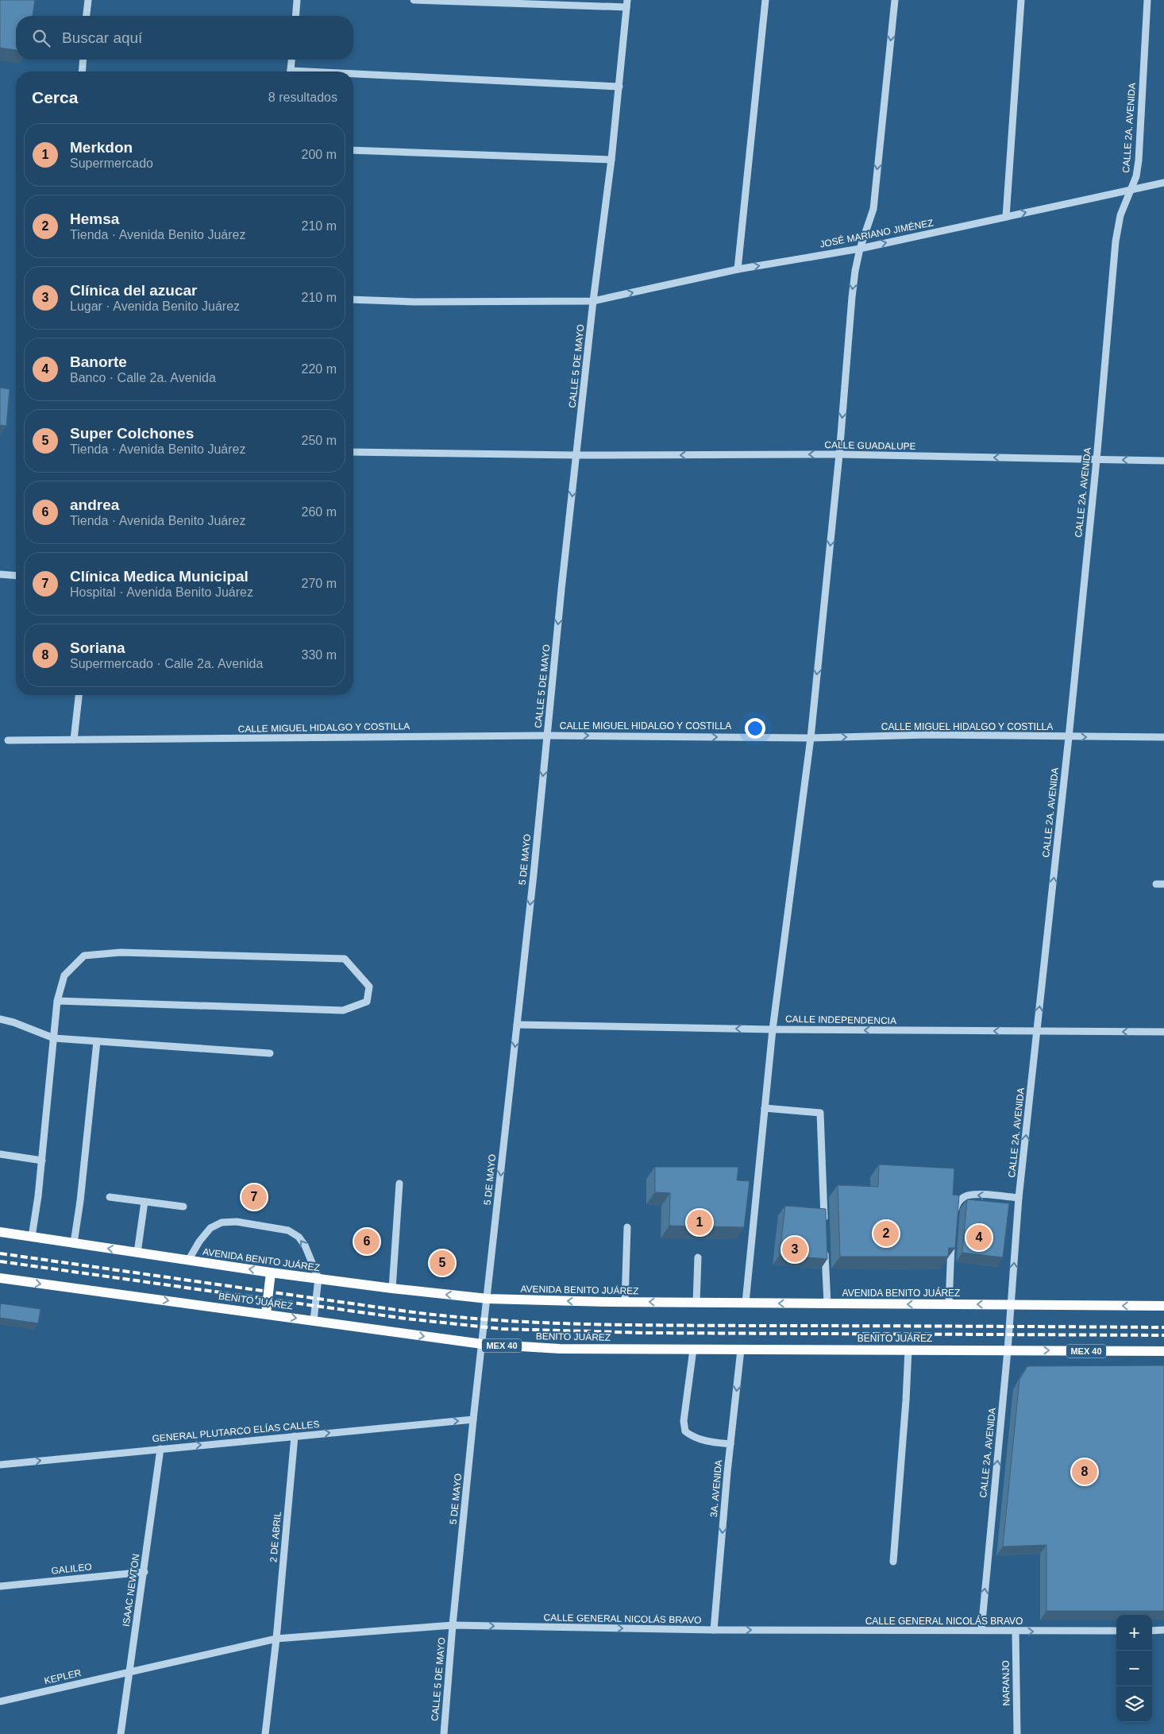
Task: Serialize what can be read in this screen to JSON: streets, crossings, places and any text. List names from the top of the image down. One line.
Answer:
{"streets":{"main road":["AVENIDA BENITO JUÁREZ","BENITO JUÁREZ","MEX 40"],"street":["CALLE 2A. AVENIDA","JOSÉ MARIANO JIMÉNEZ","CALLE 5 DE MAYO","CALLE GUADALUPE","CALLE MIGUEL HIDALGO Y COSTILLA","5 DE MAYO","CALLE INDEPENDENCIA","GENERAL PLUTARCO ELÍAS CALLES","3A. AVENIDA","2 DE ABRIL","GALILEO","ISAAC NEWTON","CALLE GENERAL NICOLÁS BRAVO","KEPLER","NARANJO"]},"crossings":[["CALLE 2A. AVENIDA","JOSÉ MARIANO JIMÉNEZ"],["CALLE 2A. AVENIDA","CALLE GUADALUPE"],["CALLE 2A. AVENIDA","CALLE MIGUEL HIDALGO Y COSTILLA"],["CALLE 2A. AVENIDA","CALLE INDEPENDENCIA"],["CALLE 2A. AVENIDA","AVENIDA BENITO JUÁREZ"],["CALLE 2A. AVENIDA","BENITO JUÁREZ"],["CALLE 2A. AVENIDA","MEX 40"],["CALLE 2A. AVENIDA","CALLE GENERAL NICOLÁS BRAVO"],["JOSÉ MARIANO JIMÉNEZ","CALLE 5 DE MAYO"],["CALLE 5 DE MAYO","CALLE GUADALUPE"],["CALLE 5 DE MAYO","CALLE MIGUEL HIDALGO Y COSTILLA"],["CALLE 5 DE MAYO","5 DE MAYO"],["CALLE 5 DE MAYO","CALLE GENERAL NICOLÁS BRAVO"],["CALLE MIGUEL HIDALGO Y COSTILLA","5 DE MAYO"],["5 DE MAYO","CALLE INDEPENDENCIA"],["5 DE MAYO","AVENIDA BENITO JUÁREZ"],["5 DE MAYO","BENITO JUÁREZ"],["5 DE MAYO","GENERAL PLUTARCO ELÍAS CALLES"],["5 DE MAYO","CALLE GENERAL NICOLÁS BRAVO"],["BENITO JUÁREZ","MEX 40"],["BENITO JUÁREZ","3A. AVENIDA"],["GENERAL PLUTARCO ELÍAS CALLES","2 DE ABRIL"],["GENERAL PLUTARCO ELÍAS CALLES","ISAAC NEWTON"],["3A. AVENIDA","CALLE GENERAL NICOLÁS BRAVO"],["2 DE ABRIL","CALLE GENERAL NICOLÁS BRAVO"],["GALILEO","ISAAC NEWTON"],["ISAAC NEWTON","CALLE GENERAL NICOLÁS BRAVO"],["ISAAC NEWTON","KEPLER"],["CALLE GENERAL NICOLÁS BRAVO","KEPLER"],["CALLE GENERAL NICOLÁS BRAVO","NARANJO"]],"one_way":["CALLE 2A. AVENIDA","JOSÉ MARIANO JIMÉNEZ","CALLE GUADALUPE","CALLE MIGUEL HIDALGO Y COSTILLA","5 DE MAYO","CALLE INDEPENDENCIA","AVENIDA BENITO JUÁREZ","BENITO JUÁREZ","GENERAL PLUTARCO ELÍAS CALLES","3A. AVENIDA","CALLE GENERAL NICOLÁS BRAVO"],"page":{"search":"Buscar aquí","heading":["Cerca","8 resultados"],"list":[{"mark":"1","name":"Merkdon","note":"Supermercado","value":"200 m"},{"mark":"2","name":"Hemsa","note":"Tienda · Avenida Benito Juárez","value":"210 m"},{"mark":"3","name":"Clínica del azucar","note":"Lugar · Avenida Benito Juárez","value":"210 m"},{"mark":"4","name":"Banorte","note":"Banco · Calle 2a. Avenida","value":"220 m"},{"mark":"5","name":"Super Colchones","note":"Tienda · Avenida Benito Juárez","value":"250 m"},{"mark":"6","name":"andrea","note":"Tienda · Avenida Benito Juárez","value":"260 m"},{"mark":"7","name":"Clínica Medica Municipal","note":"Hospital · Avenida Benito Juárez","value":"270 m"},{"mark":"8","name":"Soriana","note":"Supermercado · Calle 2a. Avenida","value":"330 m"}],"pins":["7","1","2","4","6","3","5","8"],"map_buttons":["+","−"]}}
